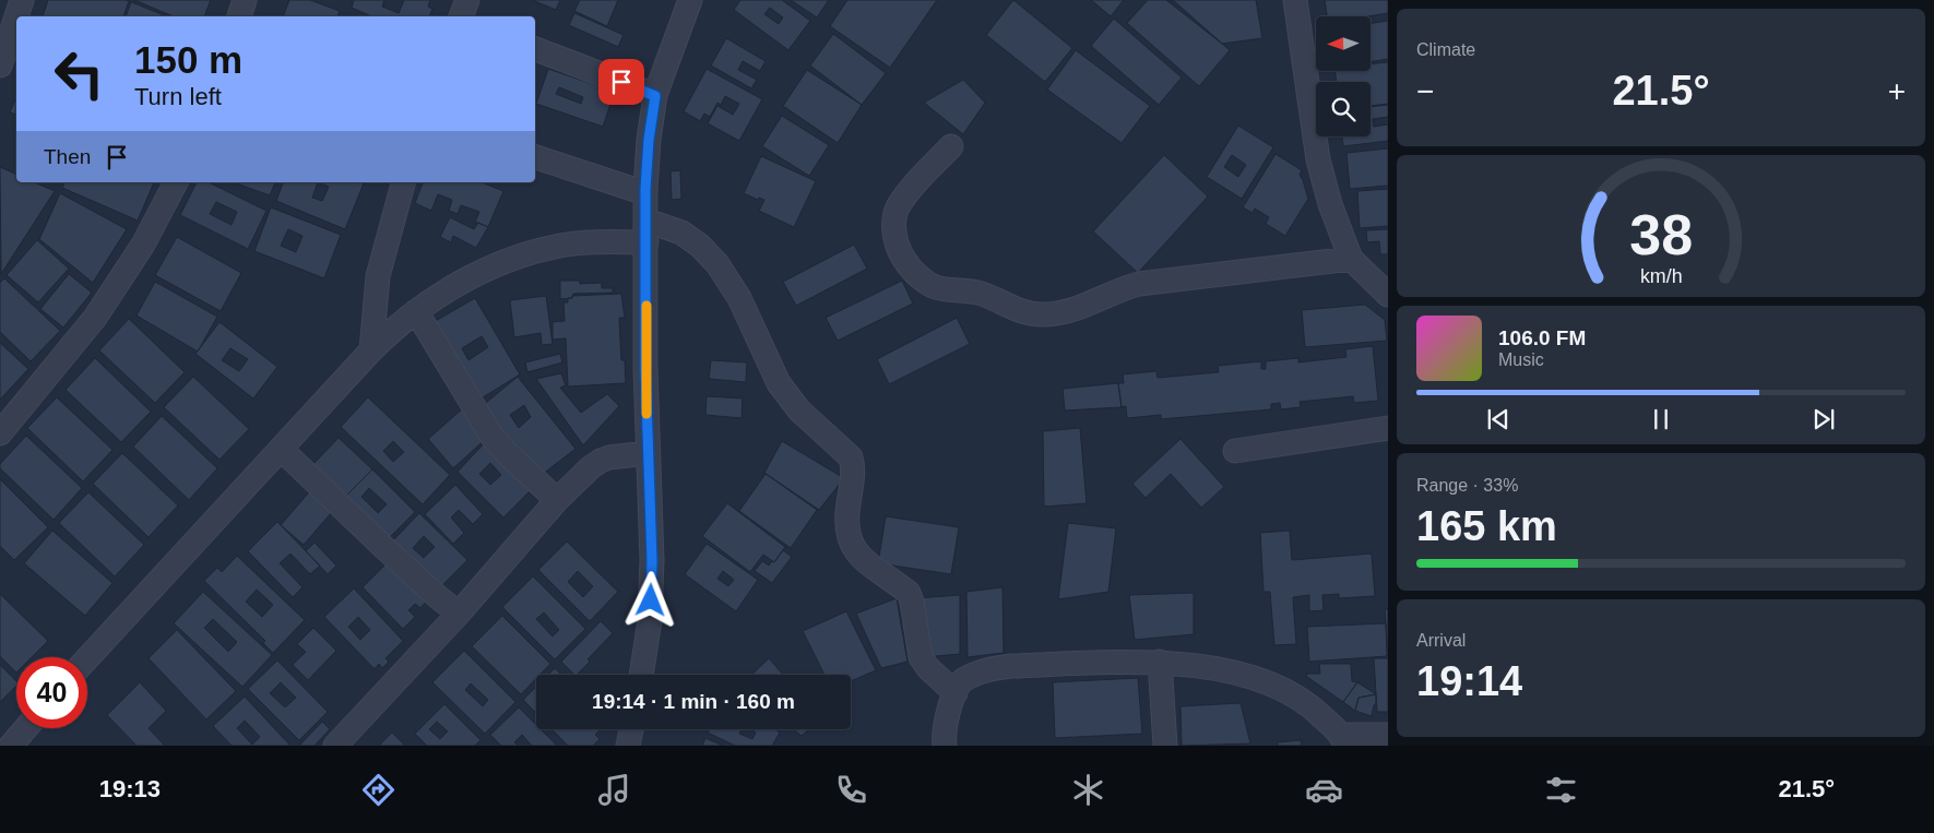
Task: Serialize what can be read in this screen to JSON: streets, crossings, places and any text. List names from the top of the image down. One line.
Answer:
{"north":"left","page":{"tile":["Climate",["Range · 33%","165 km"],["Arrival","19:14"]],"turn":["150 m","Turn left"],"heat":["−","21.5°","+"],"then":"Then","song":["106.0 FM","Music"],"limit":"40","trip":"19:14 · 1 min · 160 m","tabs":["19:13","21.5°"],"gauge":["38","km/h"]}}
